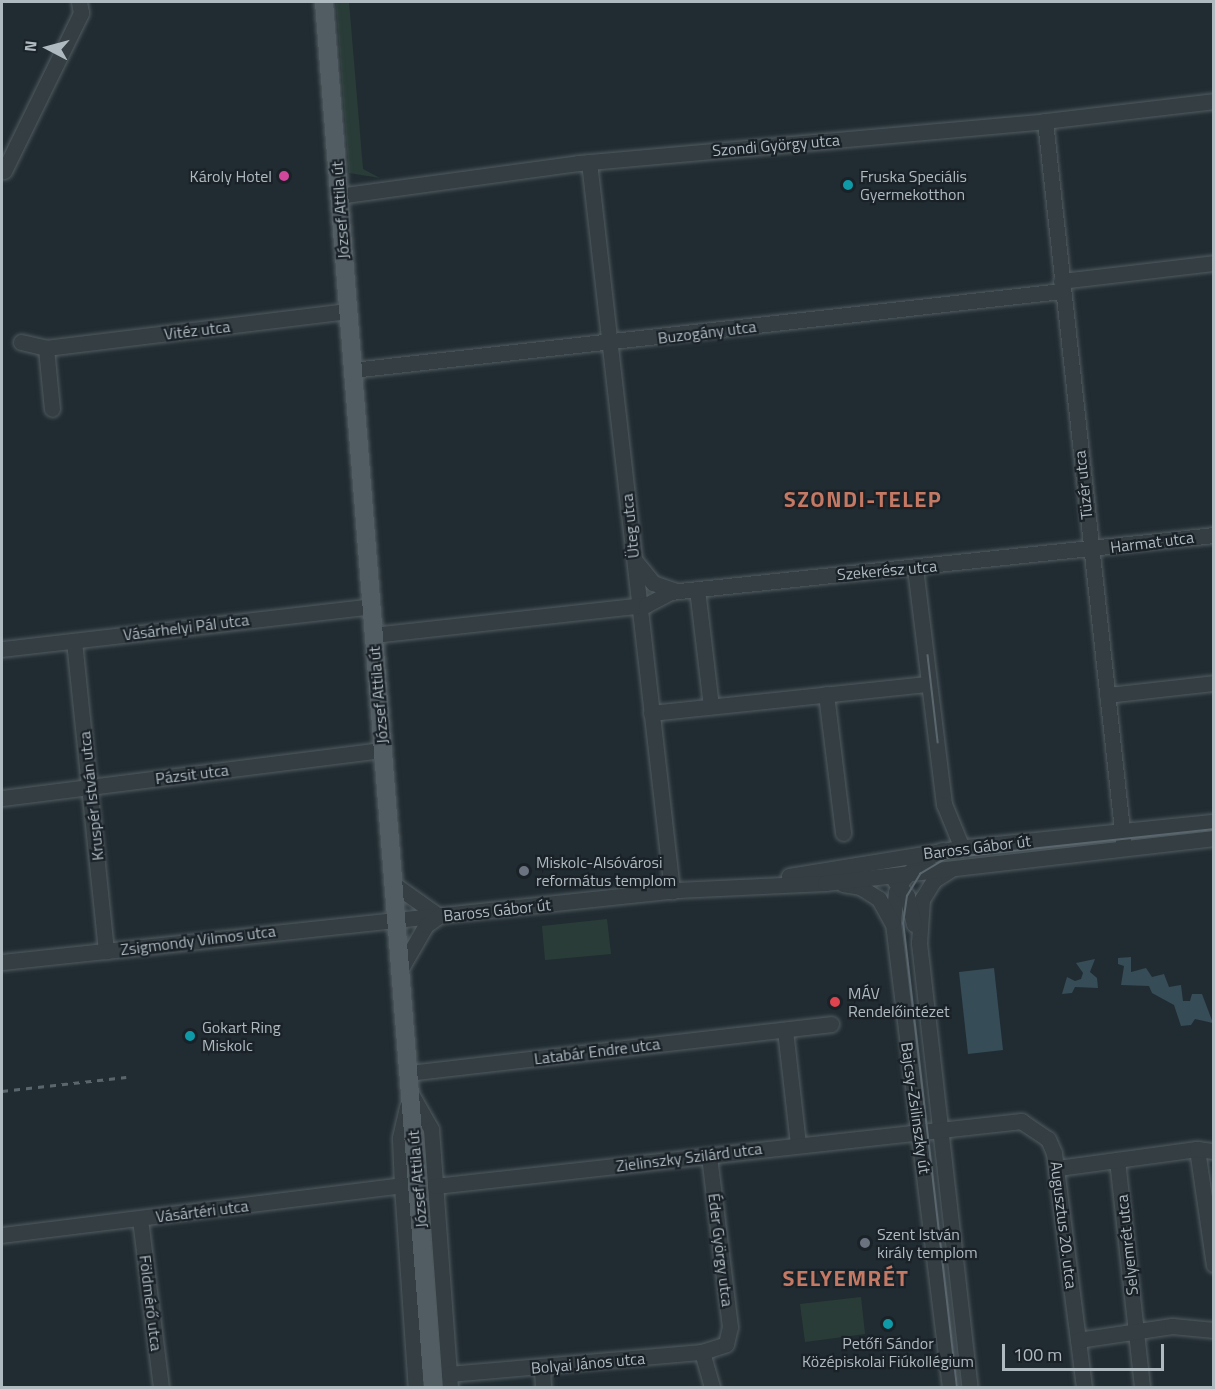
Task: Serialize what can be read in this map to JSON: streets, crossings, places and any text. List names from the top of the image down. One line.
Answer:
{"streets":{"main road":["József Attila út"],"street":["Szondi György utca","Vitéz utca","Buzogány utca","Tüzér utca","Üteg utca","Harmat utca","Szekerész utca","Vásárhelyi Pál utca","Pázsit utca","Kruspér István utca","Baross Gábor út","Zsigmondy Vilmos utca","Latabár Endre utca","Bajcsy-Zsilinszky út","Zielinszky Szilárd utca","Vásártéri utca","Augusztus 20. utca","Selyemrét utca","Éder György utca","Földmérő utca","Bolyai János utca"]},"crossings":[["Szondi György utca","József Attila út"],["Szondi György utca","Tüzér utca"],["Szondi György utca","Üteg utca"],["József Attila út","Vitéz utca"],["József Attila út","Buzogány utca"],["József Attila út","Szekerész utca"],["József Attila út","Vásárhelyi Pál utca"],["József Attila út","Pázsit utca"],["József Attila út","Baross Gábor út"],["József Attila út","Zsigmondy Vilmos utca"],["József Attila út","Latabár Endre utca"],["Buzogány utca","Tüzér utca"],["Buzogány utca","Üteg utca"],["Tüzér utca","Harmat utca"],["Tüzér utca","Szekerész utca"],["Tüzér utca","Baross Gábor út"],["Üteg utca","Szekerész utca"],["Üteg utca","Baross Gábor út"],["Harmat utca","Szekerész utca"],["Vásárhelyi Pál utca","Kruspér István utca"],["Pázsit utca","Kruspér István utca"],["Kruspér István utca","Zsigmondy Vilmos utca"],["Baross Gábor út","Zsigmondy Vilmos utca"],["Baross Gábor út","Bajcsy-Zsilinszky út"],["Bajcsy-Zsilinszky út","Zielinszky Szilárd utca"],["Bajcsy-Zsilinszky út","Augusztus 20. utca"],["Zielinszky Szilárd utca","Augusztus 20. utca"],["Zielinszky Szilárd utca","Éder György utca"],["Vásártéri utca","Földmérő utca"],["Éder György utca","Bolyai János utca"]],"districts":["SZONDI-TELEP","SELYEMRÉT"],"places":["Károly Hotel","Fruska Speciális Gyermekotthon","Miskolc-Alsóvárosi református templom","MÁV Rendelőintézet","Gokart Ring Miskolc","Szent István király templom","Petőfi Sándor Középiskolai Fiúkollégium"],"scale_bar":"100 m","north":"left"}
